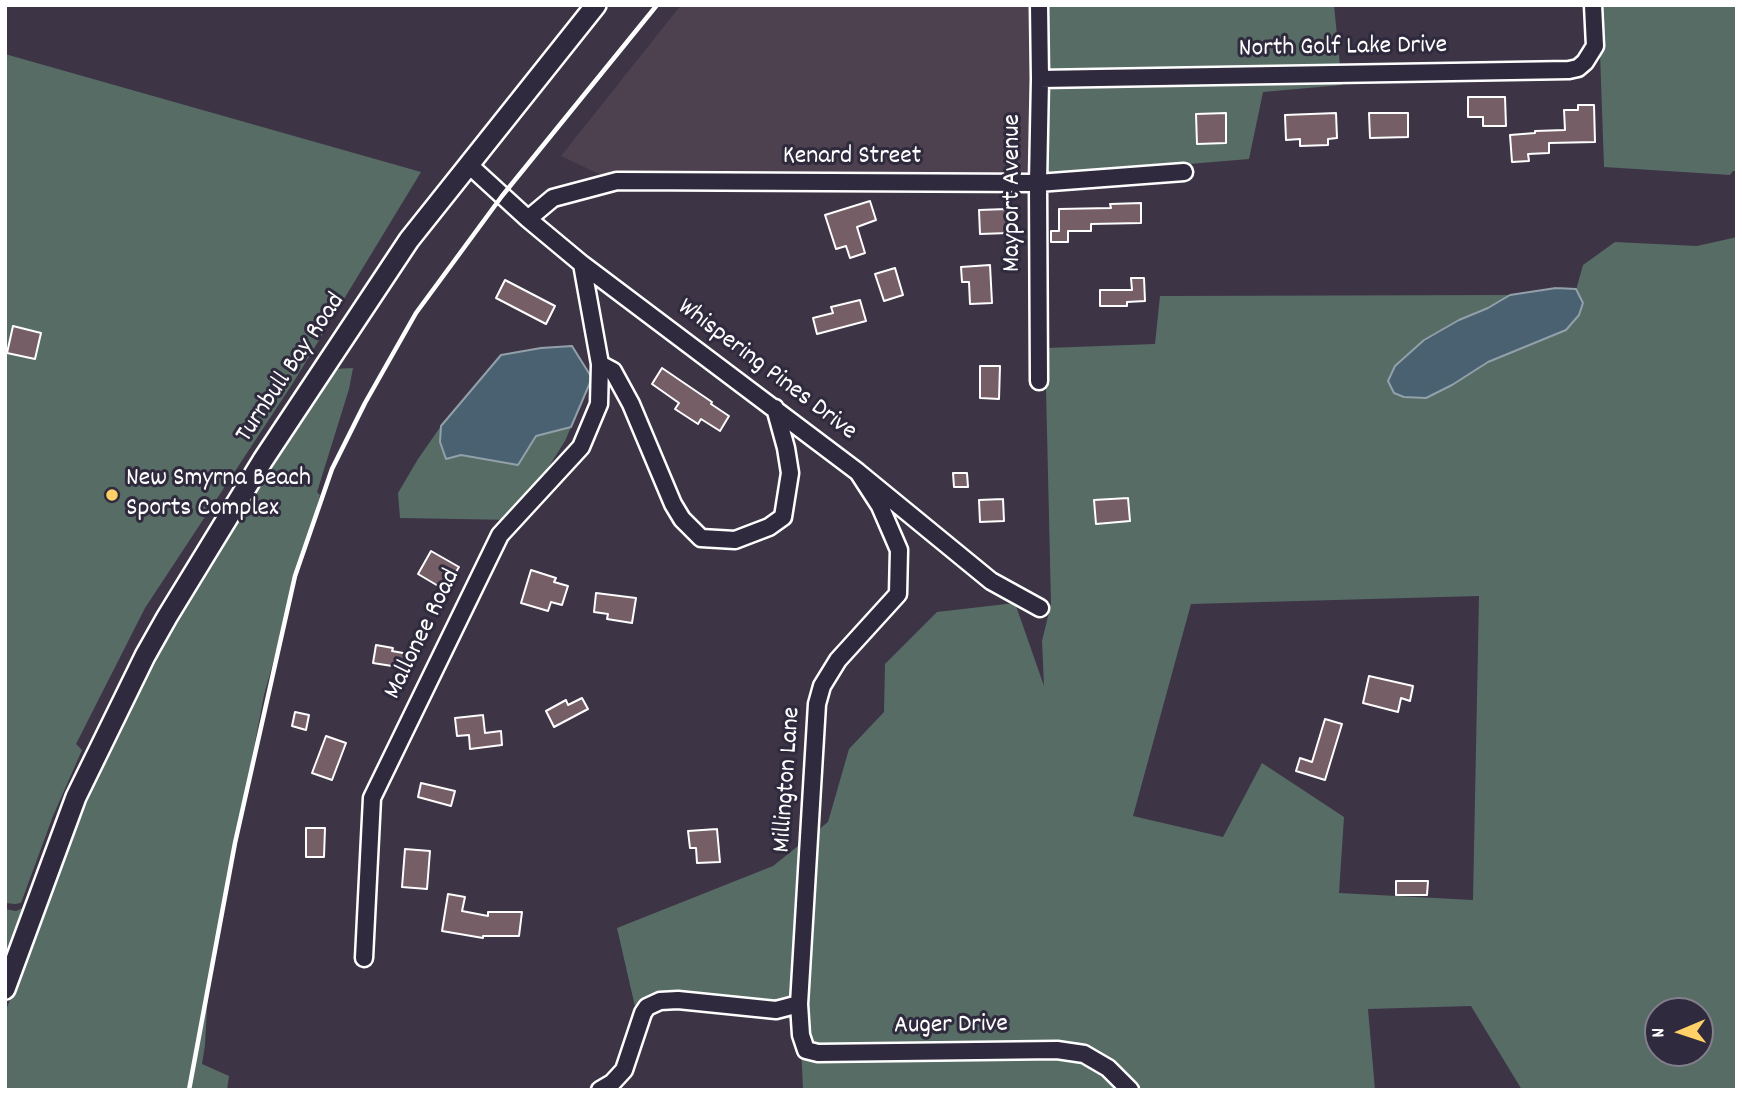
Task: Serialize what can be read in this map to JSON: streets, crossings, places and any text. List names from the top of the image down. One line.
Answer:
{"streets":{"street":["North Golf Lake Drive","Kenard Street","Mayport Avenue","Turnbull Bay Road","Whispering Pines Drive","Mallonee Road","Millington Lane","Auger Drive"]},"crossings":[["North Golf Lake Drive","Mayport Avenue"],["Kenard Street","Mayport Avenue"],["Kenard Street","Whispering Pines Drive"],["Turnbull Bay Road","Whispering Pines Drive"],["Whispering Pines Drive","Mallonee Road"],["Whispering Pines Drive","Millington Lane"],["Millington Lane","Auger Drive"]],"places":["New Smyrna Beach Sports Complex"],"north":"left"}
